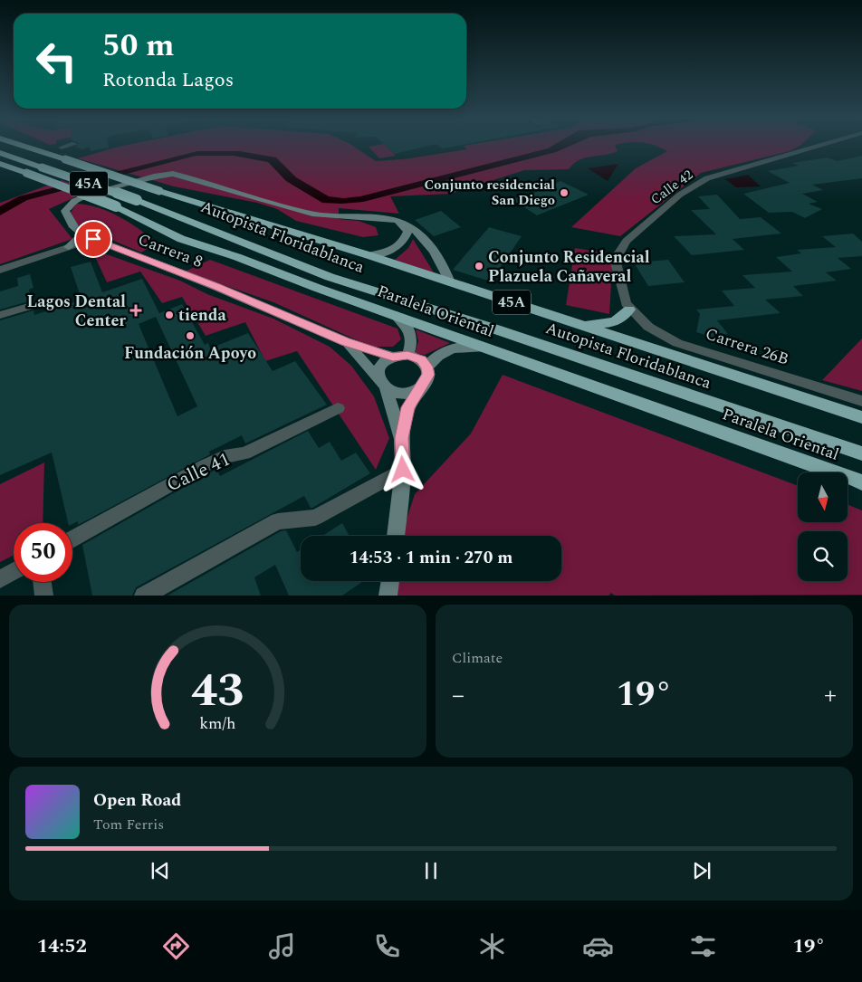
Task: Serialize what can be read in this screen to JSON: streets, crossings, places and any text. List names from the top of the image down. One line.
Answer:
{"streets":{"highway":["45A","Autopista Floridablanca","Paralela Oriental"],"main road":["Carrera 8"],"street":["Calle 42","Carrera 26B","Calle 41"]},"crossings":[["45A","Autopista Floridablanca"],["Calle 42","Carrera 26B"],["Autopista Floridablanca","Carrera 8"]],"places":{"other":["Conjunto residencial San Diego","Conjunto Residencial Plazuela Cañaveral","tienda","Fundación Apoyo"],"health":["Lagos Dental Center"]},"north":"bottom","page":{"turn":["50 m","Rotonda Lagos"],"limit":"50","trip":"14:53 · 1 min · 270 m","tile":"Climate","heat":["−","19°","+"],"song":["Open Road","Tom Ferris"],"tabs":["14:52","19°"],"gauge":["43","km/h"]}}
